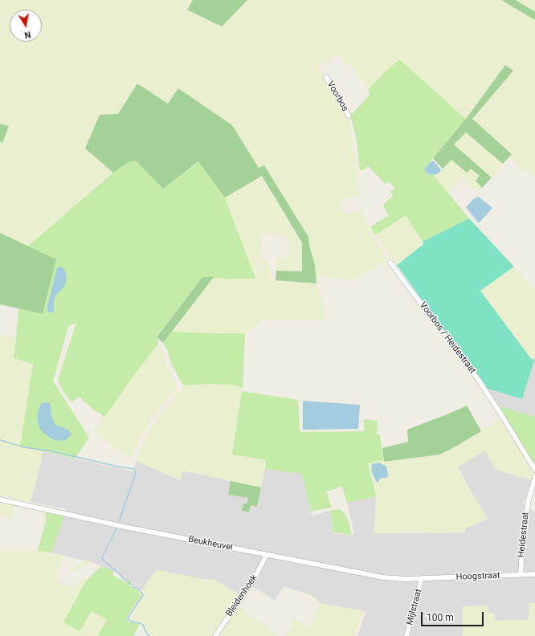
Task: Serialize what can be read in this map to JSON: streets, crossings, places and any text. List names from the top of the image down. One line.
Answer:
{"streets":{"street":["Voorbos","Voorbos / Heidestraat","Heidestraat","Beukheuvel","Hoogstraat","Bleidenhoek","Mijlstraat"]},"crossings":[["Heidestraat","Hoogstraat"],["Beukheuvel","Hoogstraat"],["Beukheuvel","Bleidenhoek"],["Beukheuvel","Mijlstraat"],["Hoogstraat","Mijlstraat"]],"scale_bar":"100 m","north":"bottom"}
